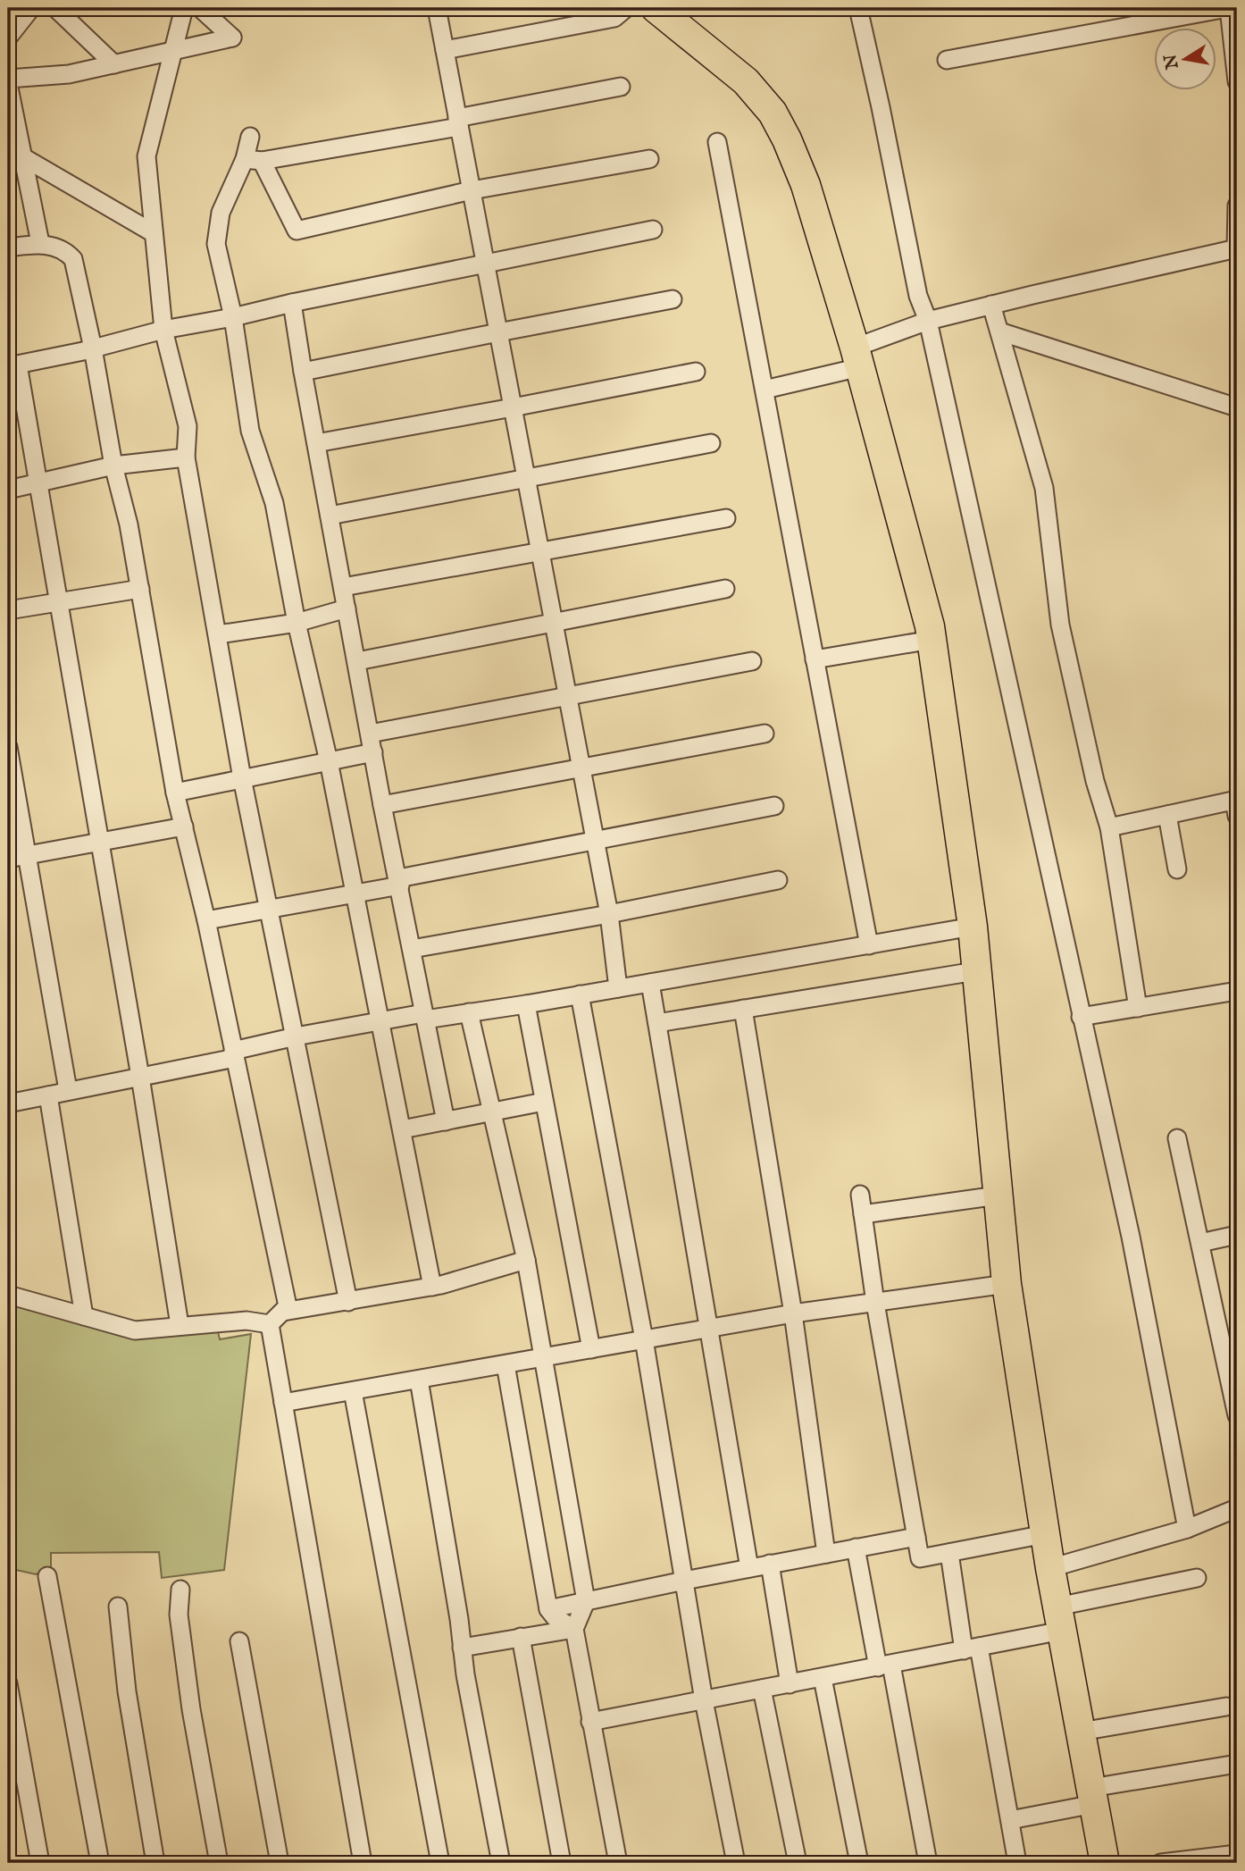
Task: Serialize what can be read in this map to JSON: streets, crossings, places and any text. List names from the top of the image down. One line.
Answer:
{"north":"left"}
